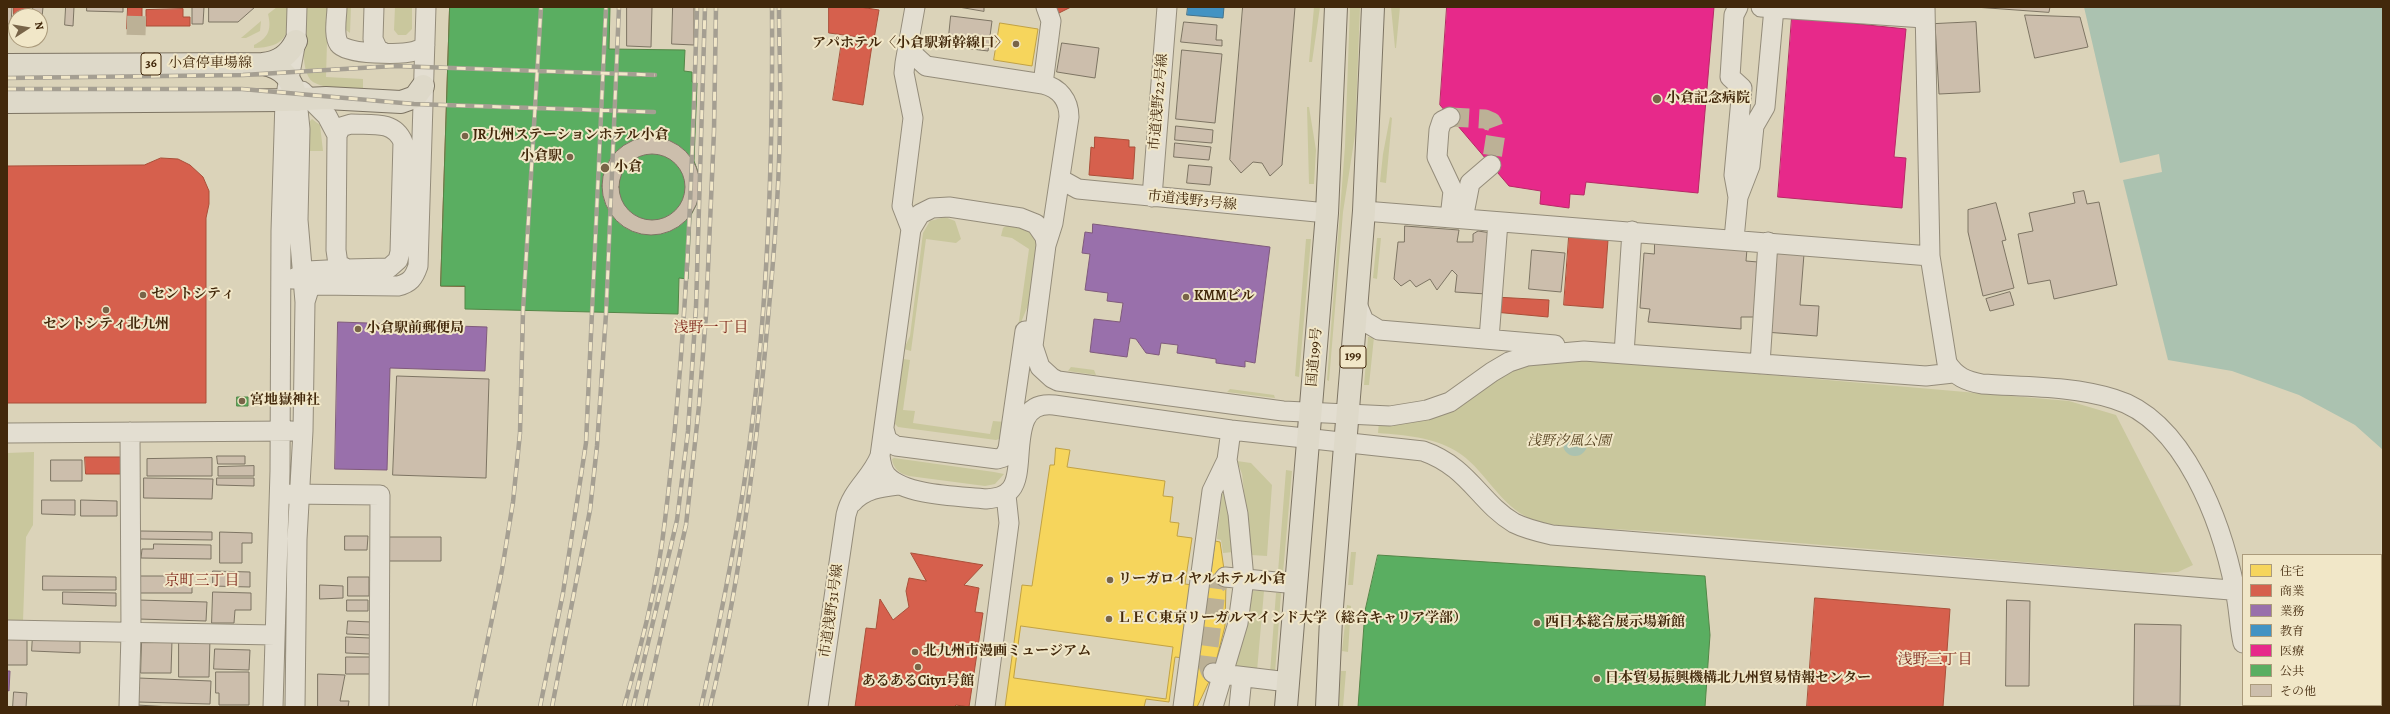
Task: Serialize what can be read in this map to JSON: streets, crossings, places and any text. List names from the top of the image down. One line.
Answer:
{"streets":{"main road":["36","小倉停車場線","国道199号","199"],"street":["市道浅野22号線","市道浅野3号線","市道浅野31号線"]},"crossings":[["市道浅野22号線","市道浅野3号線"],["市道浅野3号線","国道199号"]],"districts":["浅野一丁目","京町三丁目","浅野三丁目"],"parks":["浅野汐風公園"],"places":["アパホテル〈小倉駅新幹線口〉","小倉記念病院","JR九州ステーションホテル小倉","小倉駅","小倉","セントシティ","KMMビル","セントシティ北九州","小倉駅前郵便局","宮地嶽神社","リーガロイヤルホテル小倉","ＬＥＣ東京リーガルマインド大学（総合キャリア学部）","西日本総合展示場新館","北九州市漫画ミュージアム","あるあるCity1号館","日本貿易振興機構北九州貿易情報センター"],"legend":["住宅","商業","業務","教育","医療","公共","その他"],"north":"right"}
